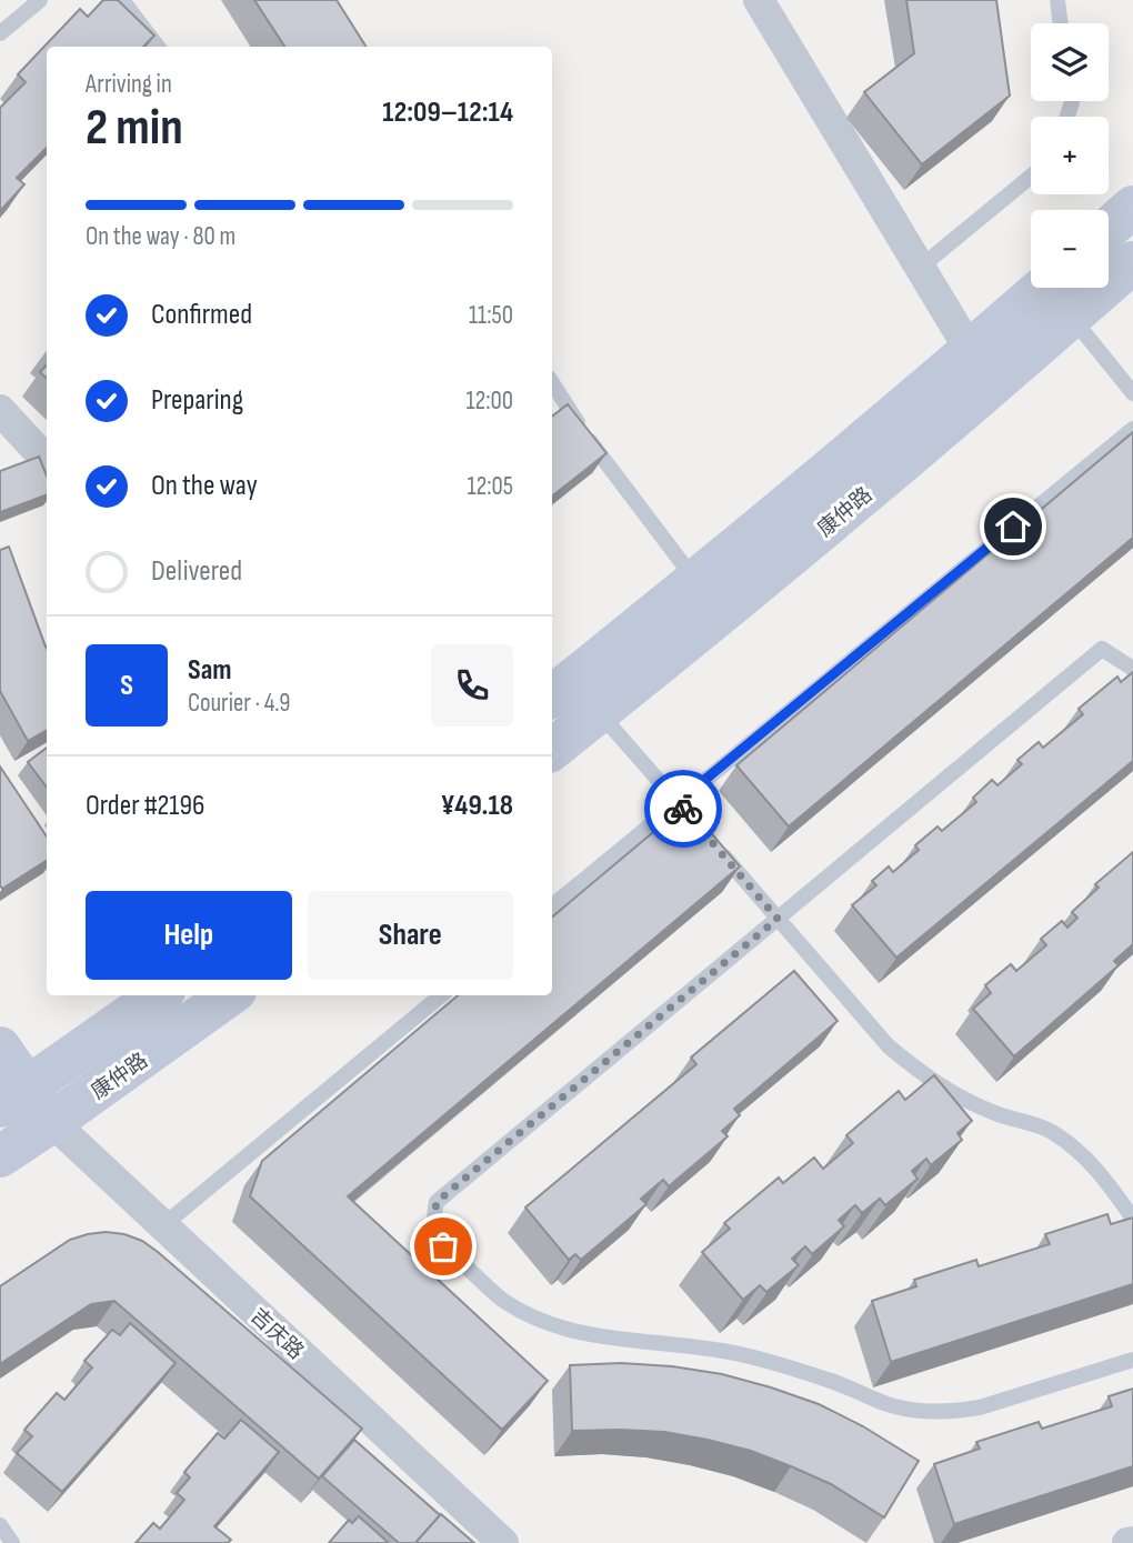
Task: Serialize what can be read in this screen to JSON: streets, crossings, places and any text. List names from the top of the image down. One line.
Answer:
{"streets":{"main road":["康仲路","吉庆路"]},"crossings":[["康仲路","吉庆路"]],"page":{"map_buttons":["+","−"],"heading":["2 min","Arriving in","12:09–12:14"],"panel":["Sam","Courier · 4.9","Order #2196","¥49.18"],"bar":"On the way · 80 m","list":[["Confirmed","11:50"],["Preparing","12:00"],["On the way","12:05"],"Delivered"],"round":"S","buttons":["Help","Share"]}}
